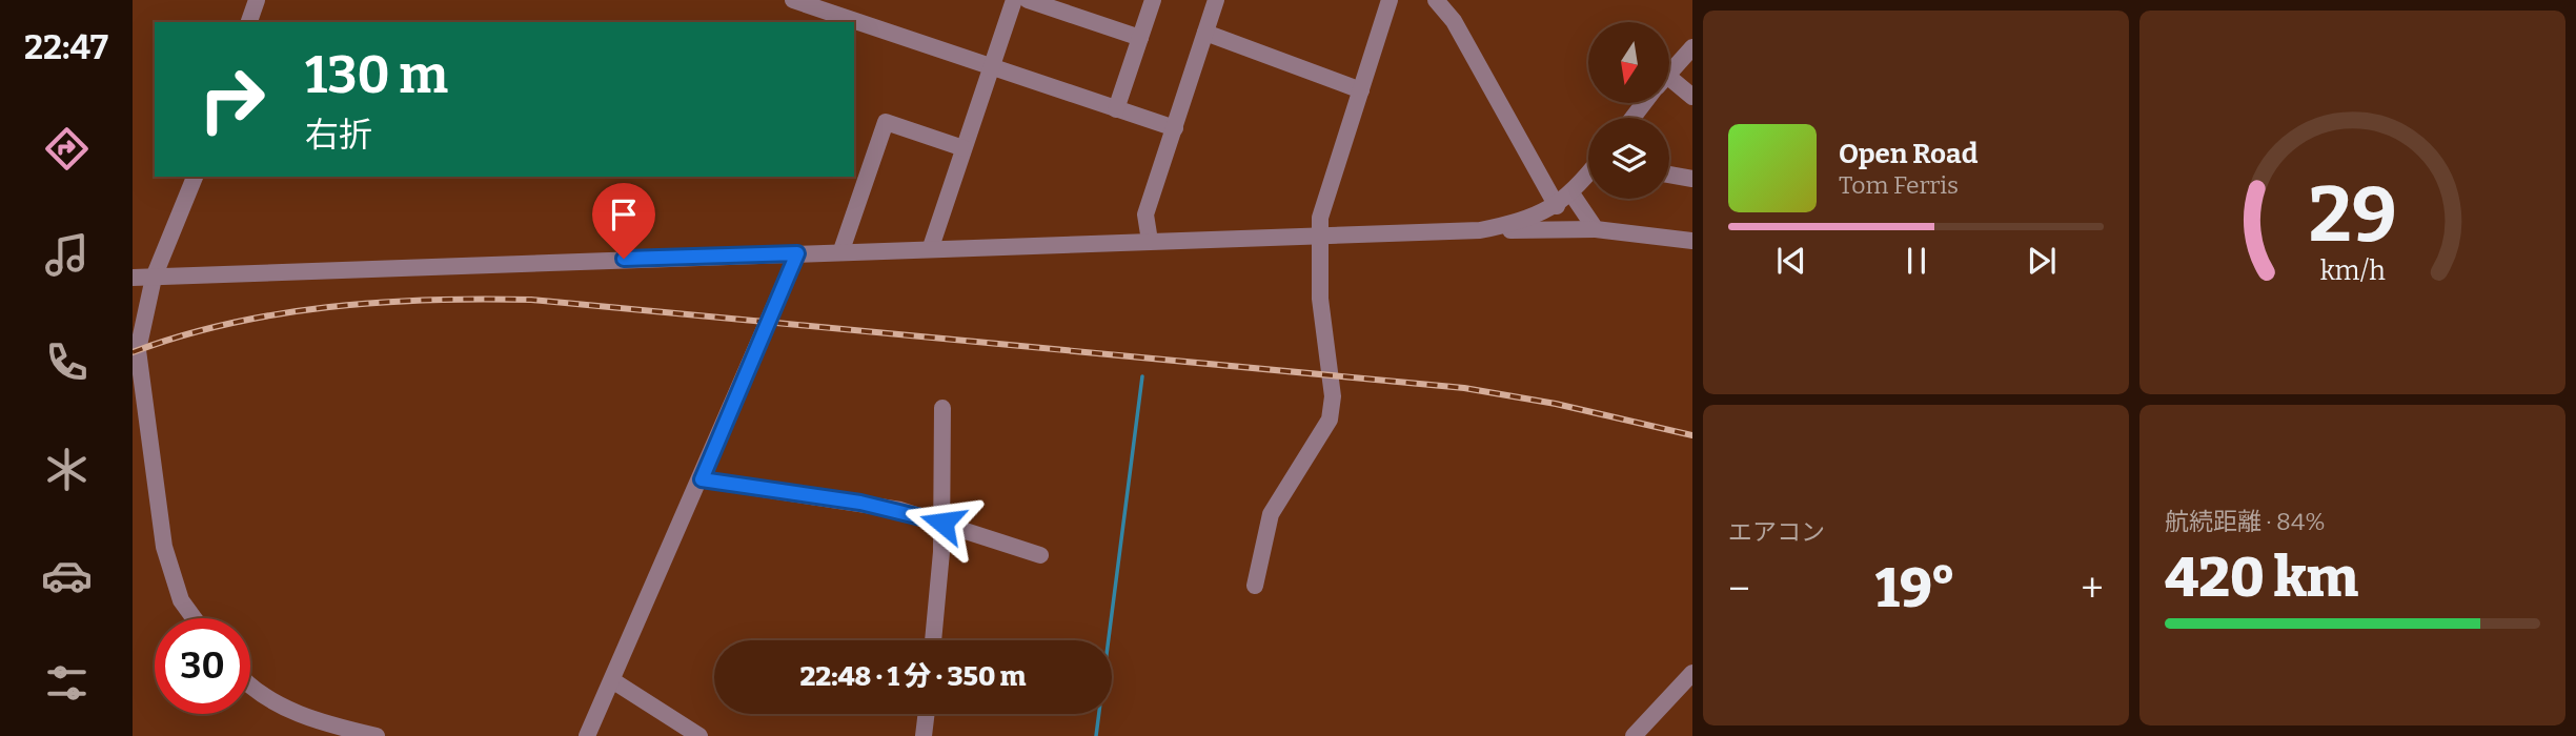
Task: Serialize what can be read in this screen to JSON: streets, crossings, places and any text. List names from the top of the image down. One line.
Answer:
{"north":"bottom","page":{"tabs":"22:47","turn":["130 m","右折"],"song":["Open Road","Tom Ferris"],"tile":["エアコン",["航続距離 · 84%","420 km"]],"heat":["−","19°","+"],"limit":"30","trip":"22:48 · 1 分 · 350 m","gauge":["29","km/h"]}}
